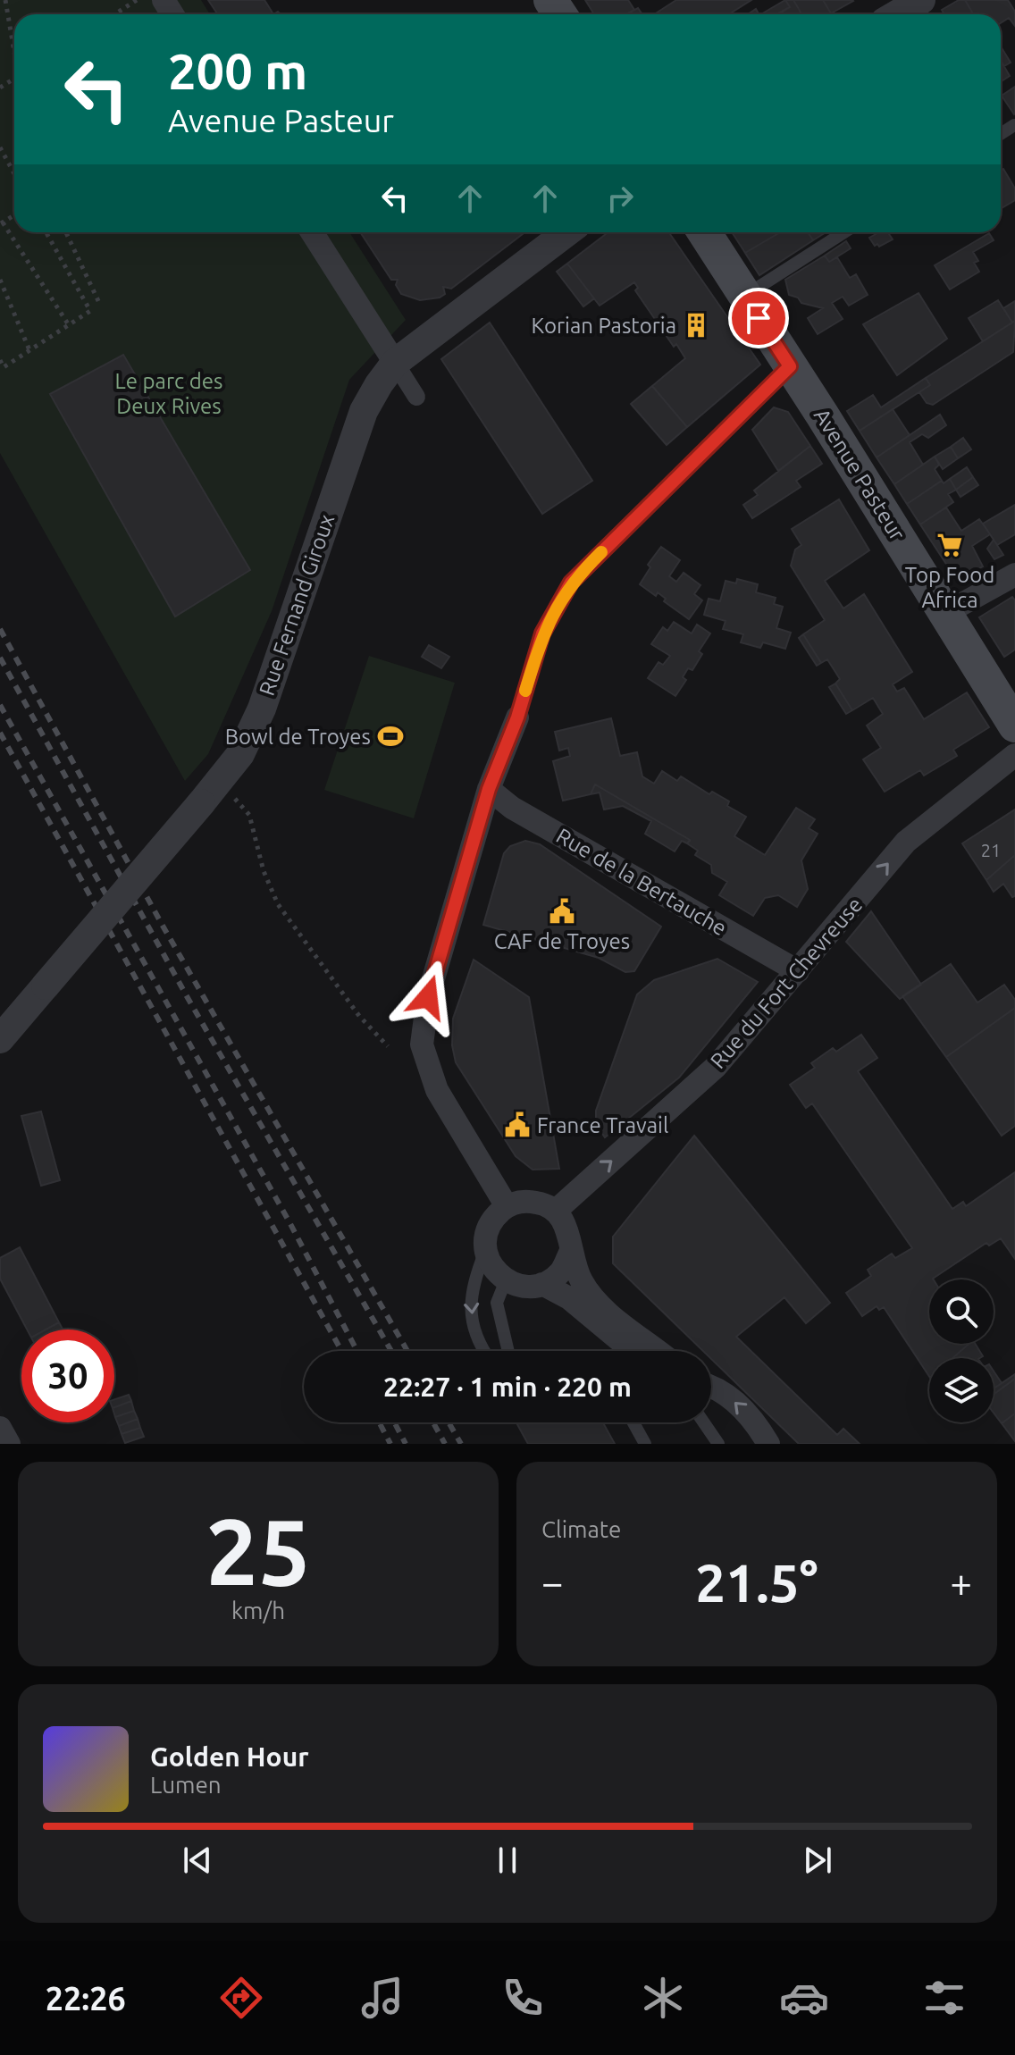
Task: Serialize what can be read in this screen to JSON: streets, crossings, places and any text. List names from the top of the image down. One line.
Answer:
{"streets":{"main road":["Avenue Pasteur"],"street":["Rue Fernand Giroux","Rue de la Bertauche","Rue du Fort Chevreuse"]},"crossings":[["Rue de la Bertauche","Rue du Fort Chevreuse"]],"one_way":["Rue du Fort Chevreuse"],"parks":["Le parc des Deux Rives"],"places":{"building":["Korian Pastoria"],"supermarket":["Top Food Africa"],"sports":["Bowl de Troyes"],"public building":["CAF de Troyes","France Travail"]},"house_numbers":["21"],"page":{"turn":["200 m","Avenue Pasteur"],"limit":"30","trip":"22:27 · 1 min · 220 m","tile":[["25","km/h"],"Climate"],"heat":["−","21.5°","+"],"song":["Golden Hour","Lumen"],"tabs":"22:26"}}
